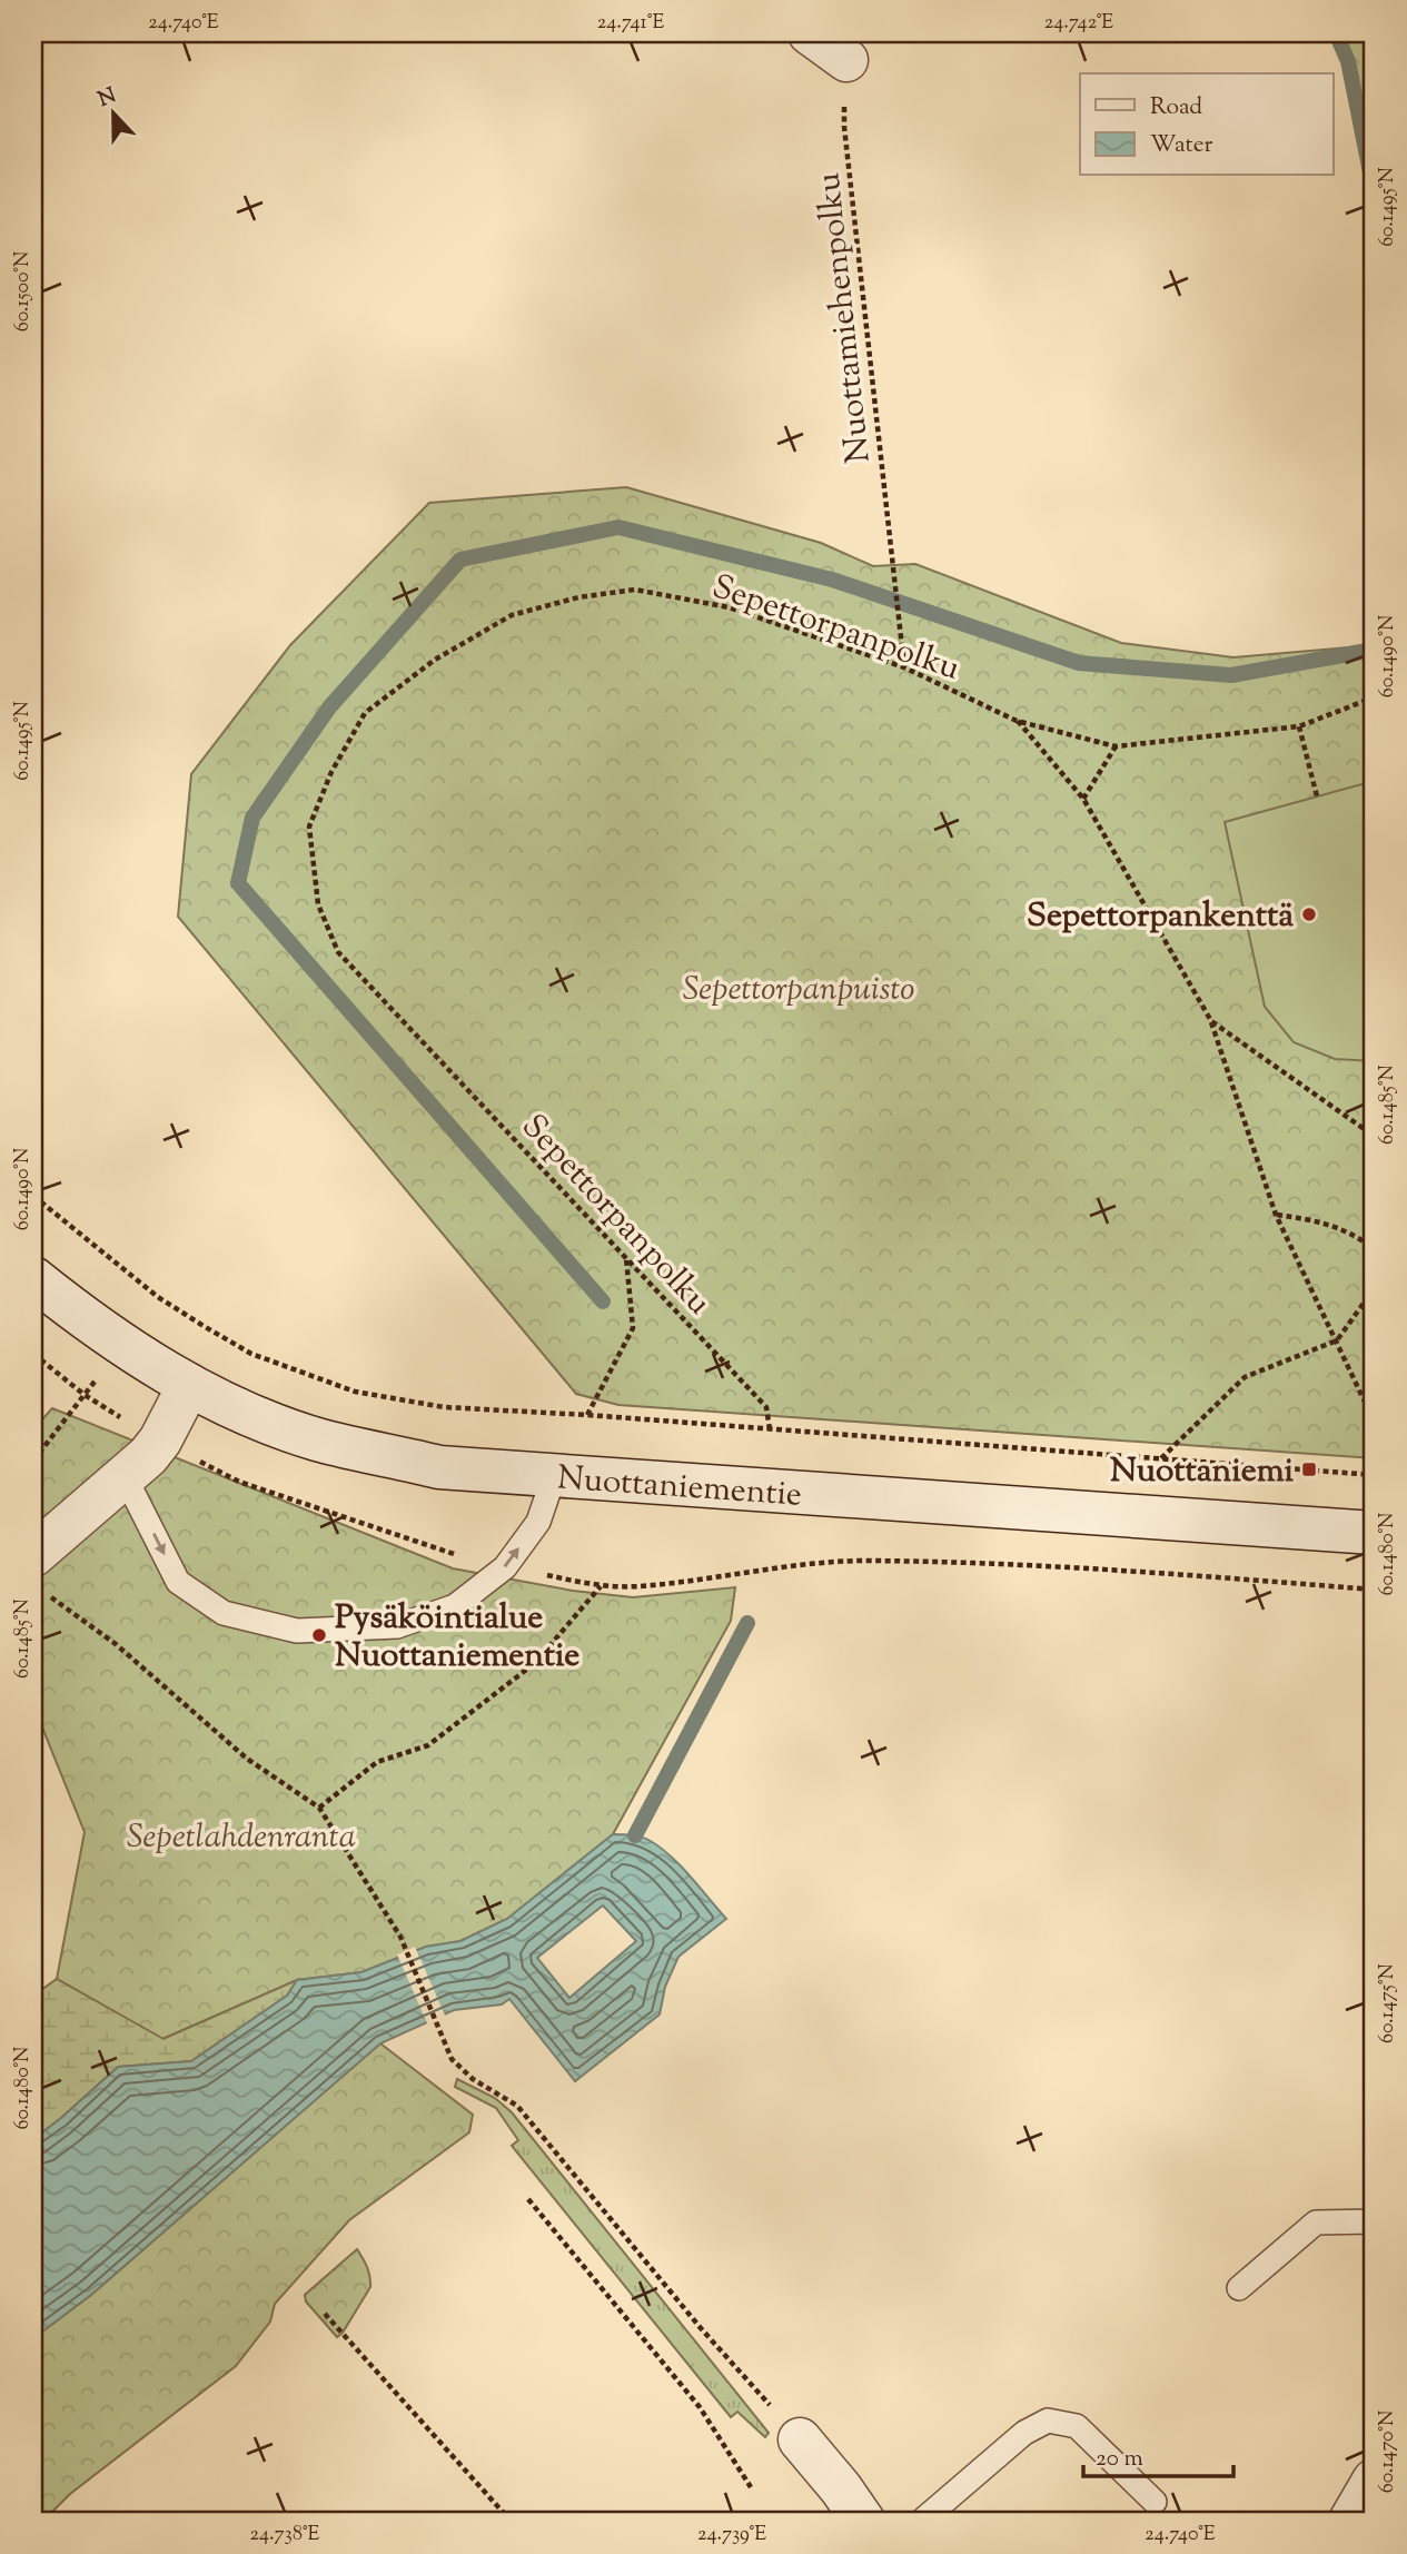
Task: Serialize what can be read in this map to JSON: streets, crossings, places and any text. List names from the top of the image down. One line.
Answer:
{"streets":{"main road":["Nuottaniementie"],"path":["Nuottamiehenpolku","Sepettorpanpolku"]},"crossings":[["Nuottamiehenpolku","Sepettorpanpolku"]],"parks":["Sepettorpanpuisto","Sepetlahdenranta"],"places":{"other":["Sepettorpankenttä","Pysäköintialue Nuottaniementie"],"transit":["Nuottaniemi"]},"legend":["Road","Water"],"scale_bar":"20 m","north":"top","coordinates":["24.740°E","24.741°E","24.742°E","60.1495°N","60.1500°N","60.1490°N","60.1485°N","60.1480°N","60.1475°N","60.1470°N","24.738°E","24.739°E"]}
